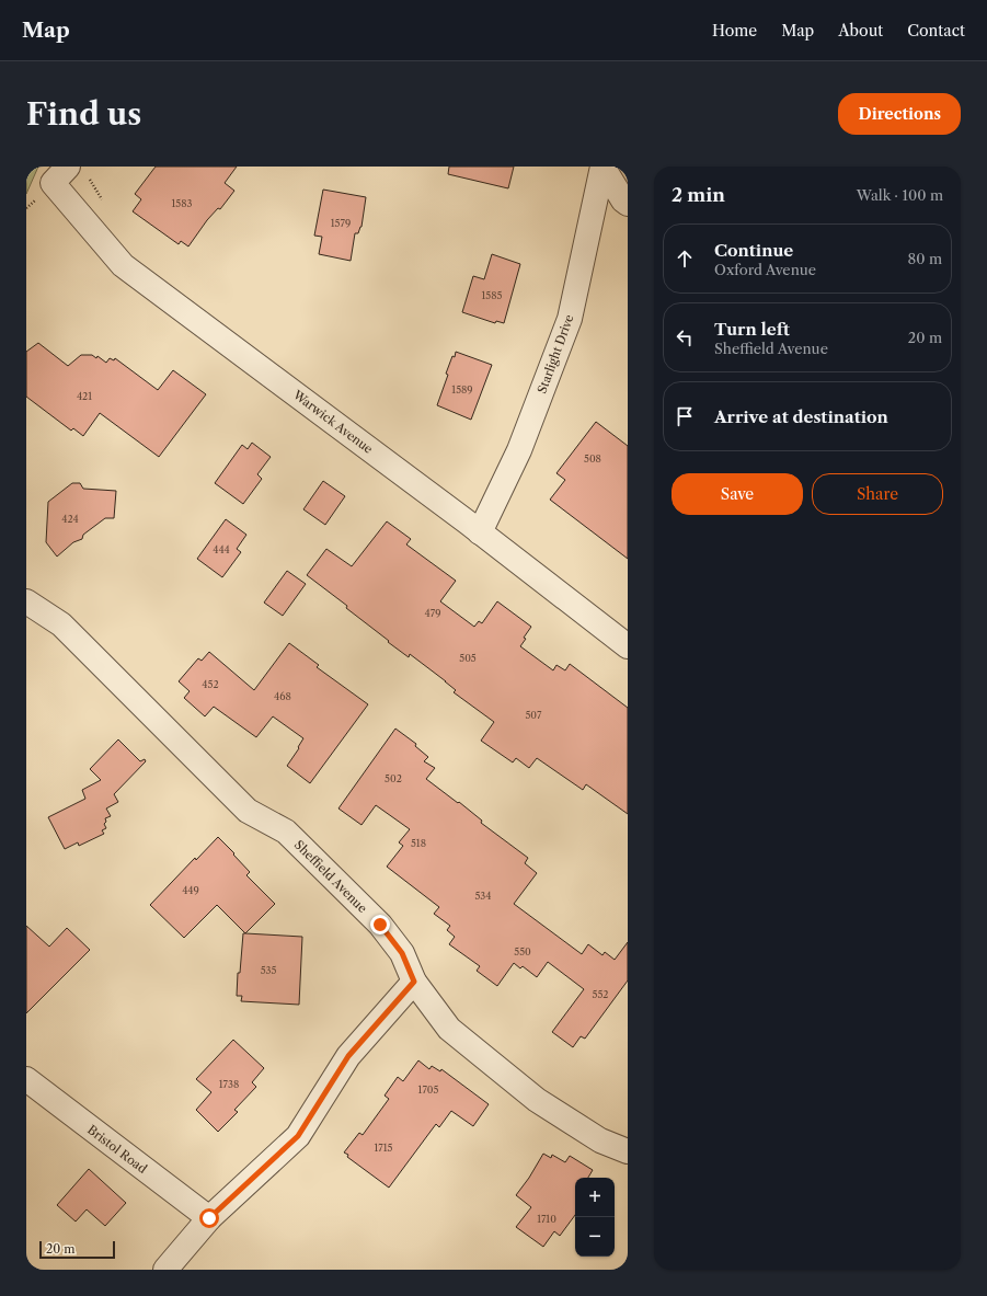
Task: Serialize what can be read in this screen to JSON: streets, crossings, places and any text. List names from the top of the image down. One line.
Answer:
{"streets":{"street":["Starlight Drive","Warwick Avenue","Sheffield Avenue","Bristol Road"]},"crossings":[["Starlight Drive","Warwick Avenue"]],"house_numbers":["1583","1579","1585","1589","421","508","424","444","479","505","452","468","507","502","518","449","534","550","535","552","1738","1705","1715","1710"],"scale_bar":"20 m","page":{"header":"Map","nav":["Home","Map","About","Contact"],"buttons":["Directions",["Save","Share"]],"title":"Find us","heading":["2 min","Walk · 100 m"],"list":[["Continue","Oxford Avenue","80 m"],["Turn left","Sheffield Avenue","20 m"],"Arrive at destination"],"map_buttons":["+","−"],"scale":"20 m"}}
